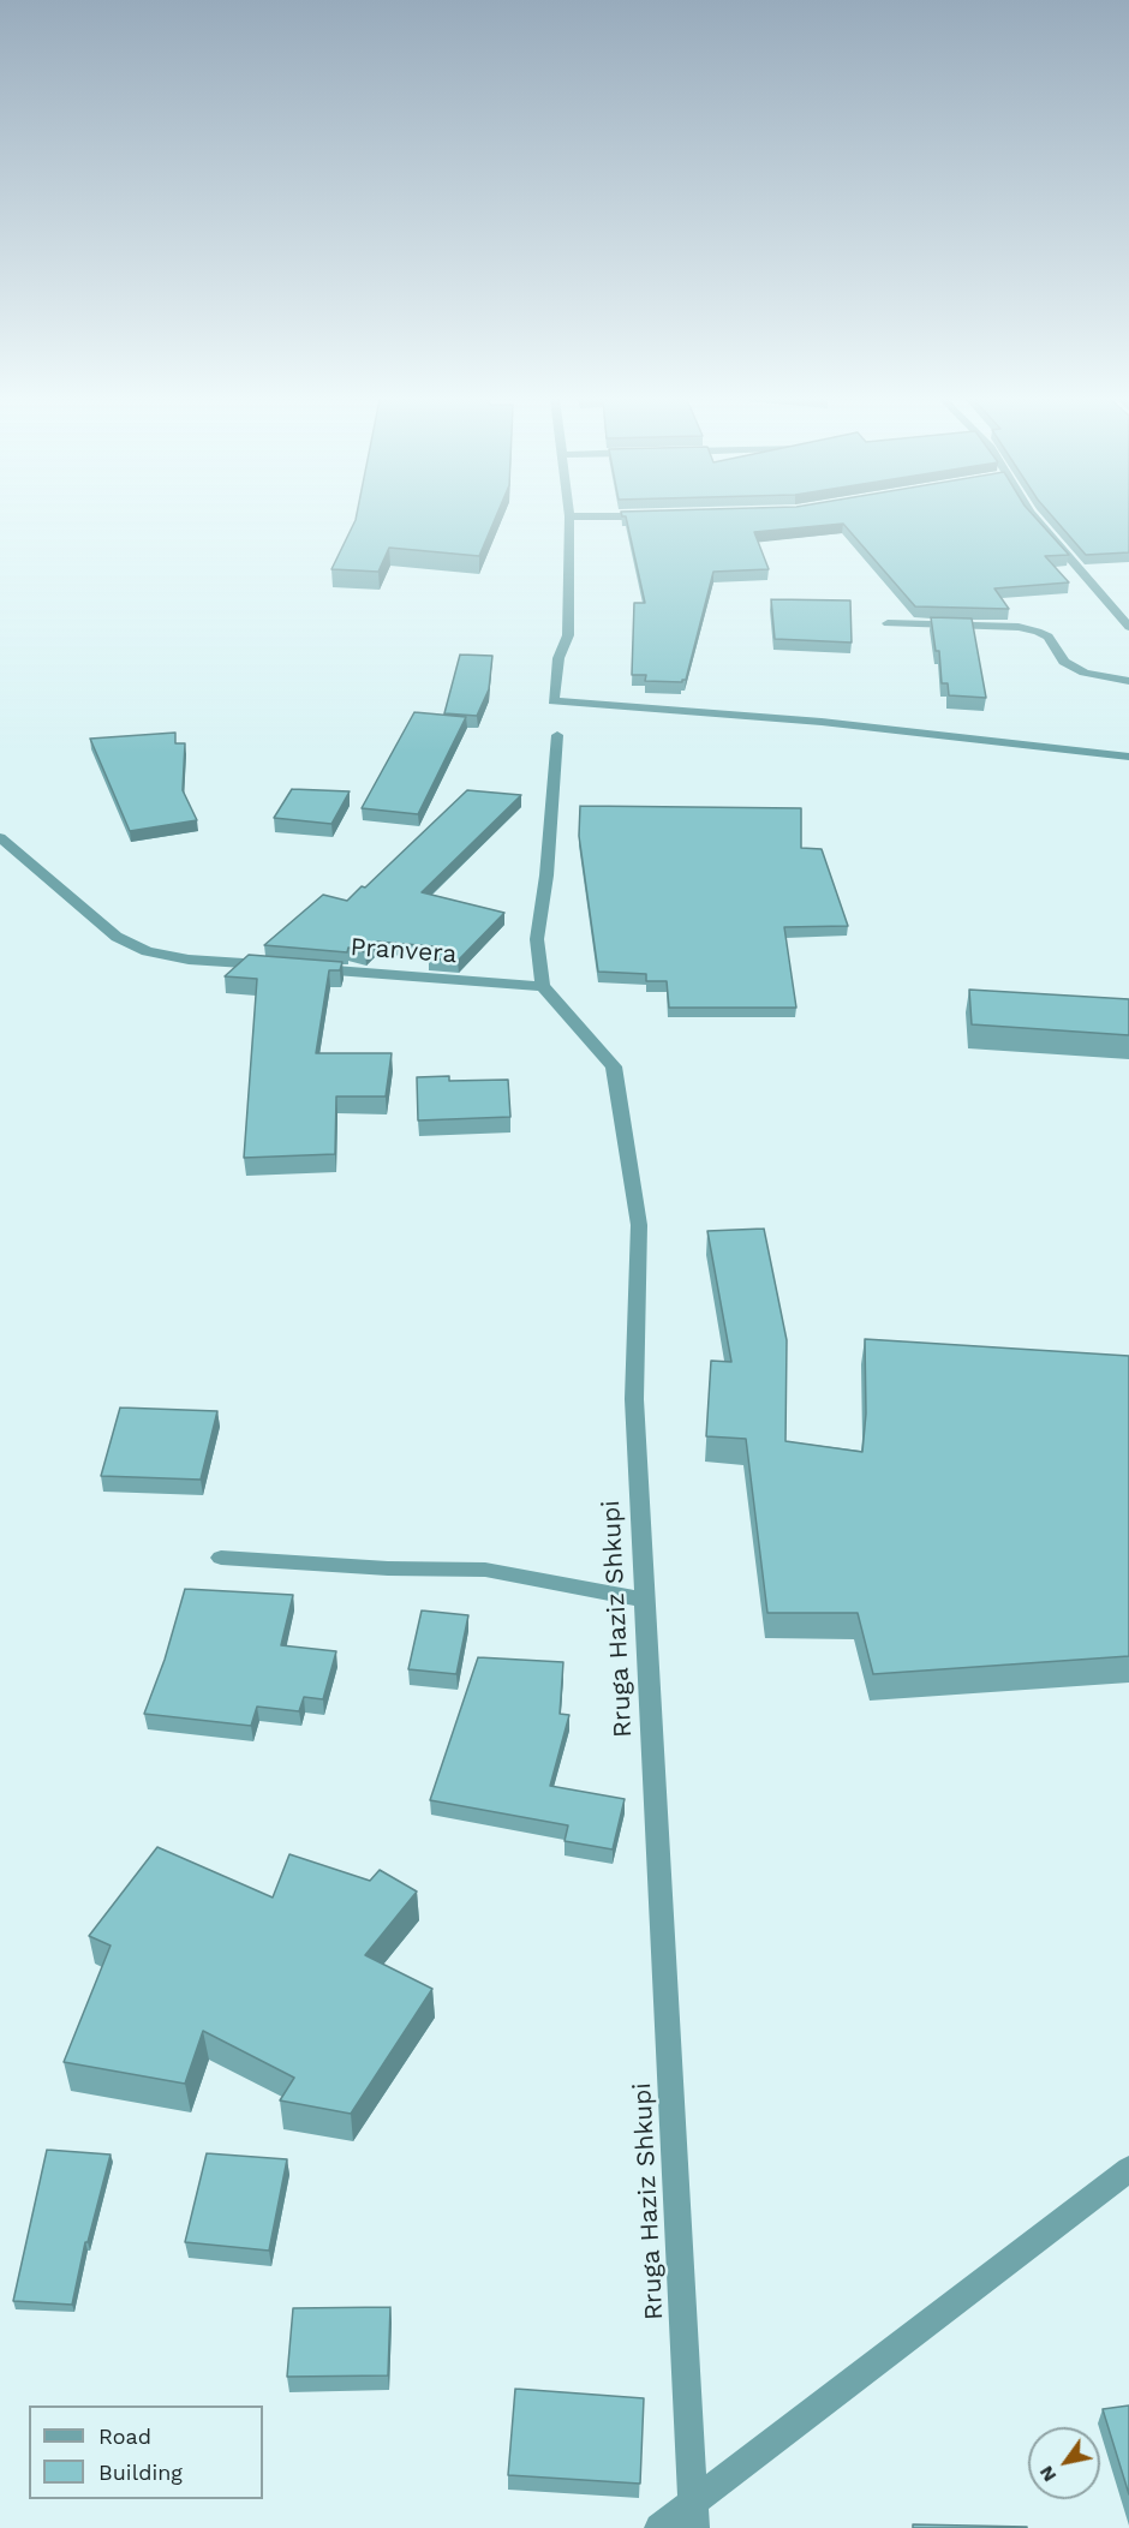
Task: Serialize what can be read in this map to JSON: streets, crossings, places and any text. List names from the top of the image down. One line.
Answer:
{"streets":{"street":["Pranvera","Rruga Haziz Shkupi"]},"crossings":[["Pranvera","Rruga Haziz Shkupi"]],"legend":["Road","Building"],"north":"bottom left"}
